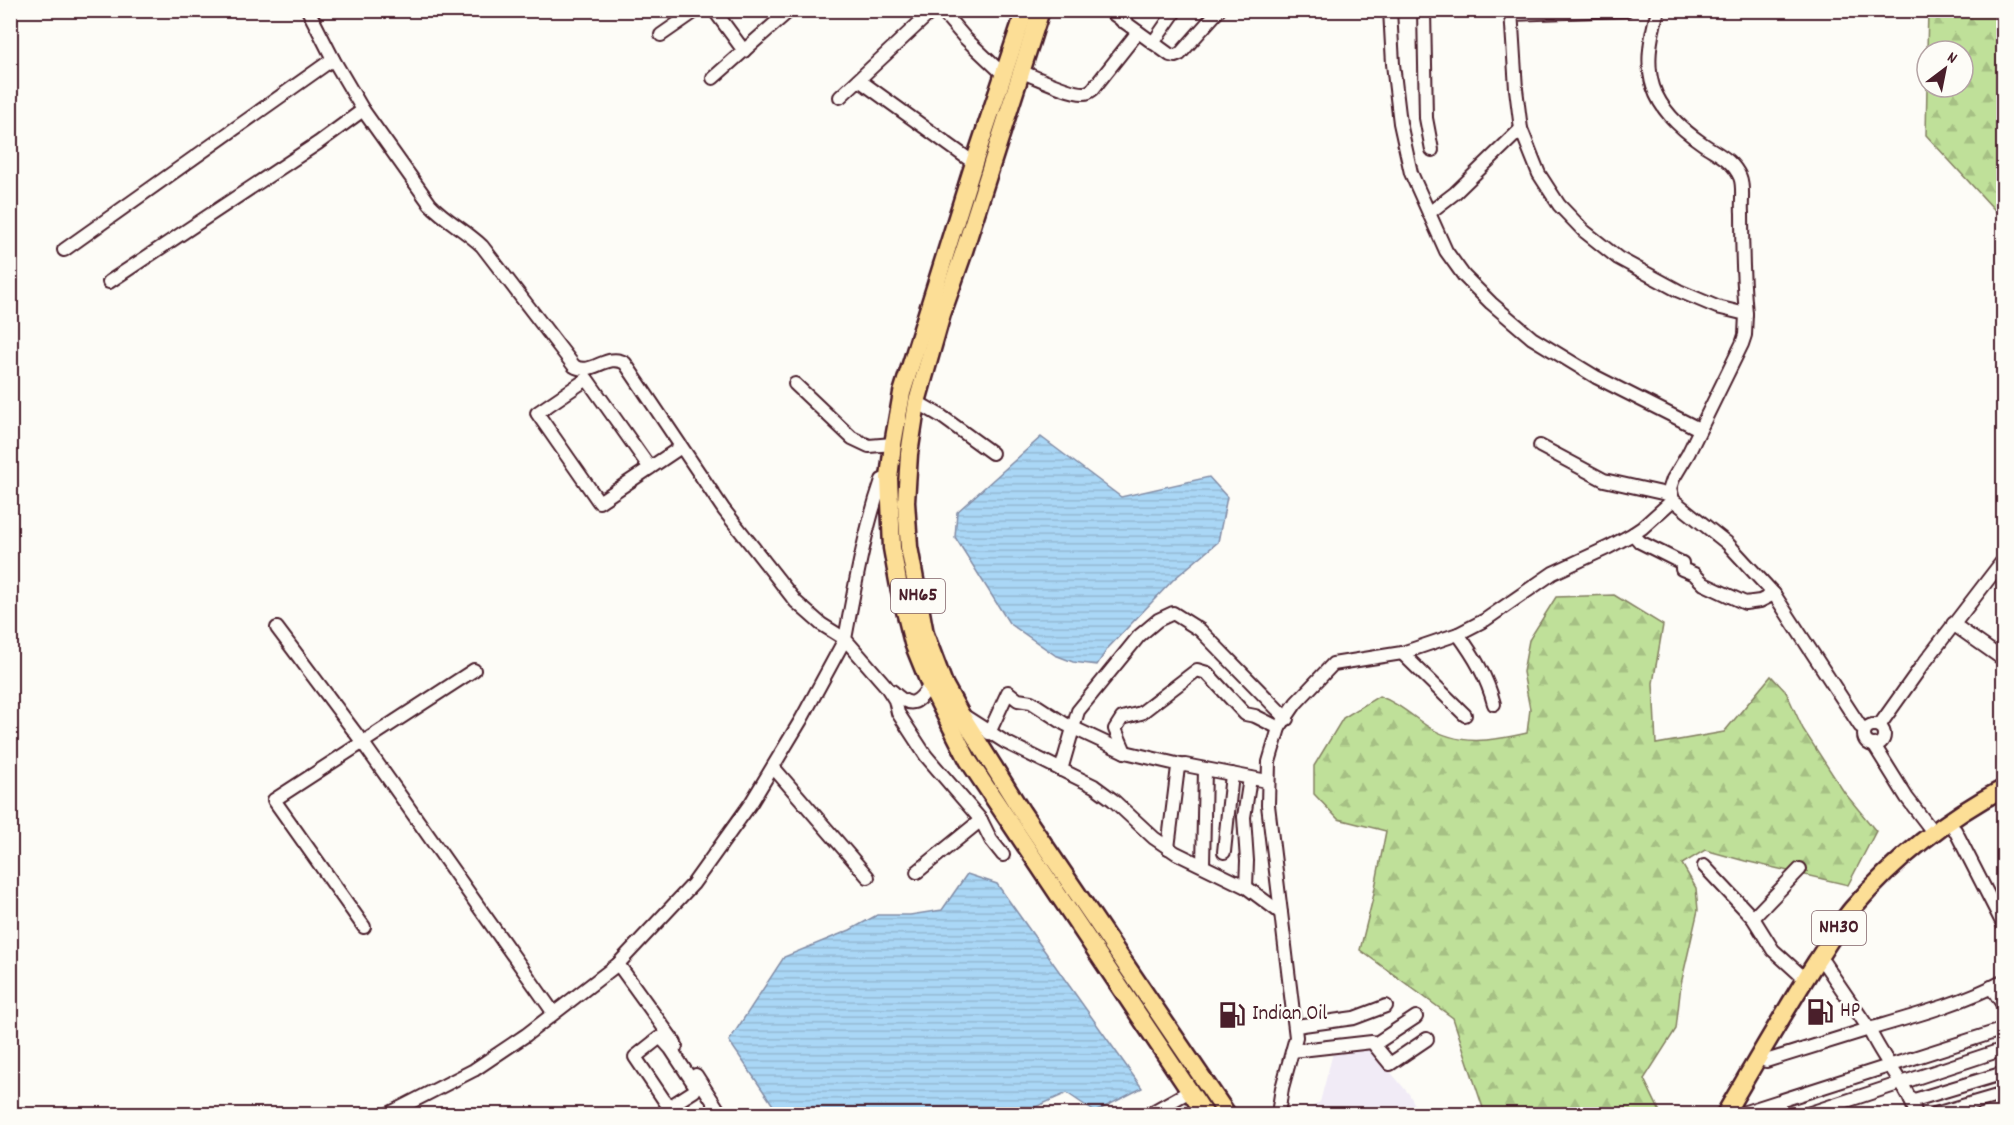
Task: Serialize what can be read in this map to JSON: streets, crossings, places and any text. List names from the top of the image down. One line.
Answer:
{"streets":{"highway":["NH65","NH30"]},"places":{"fuel station":["HP","Indian Oil"]},"north":"top right"}
